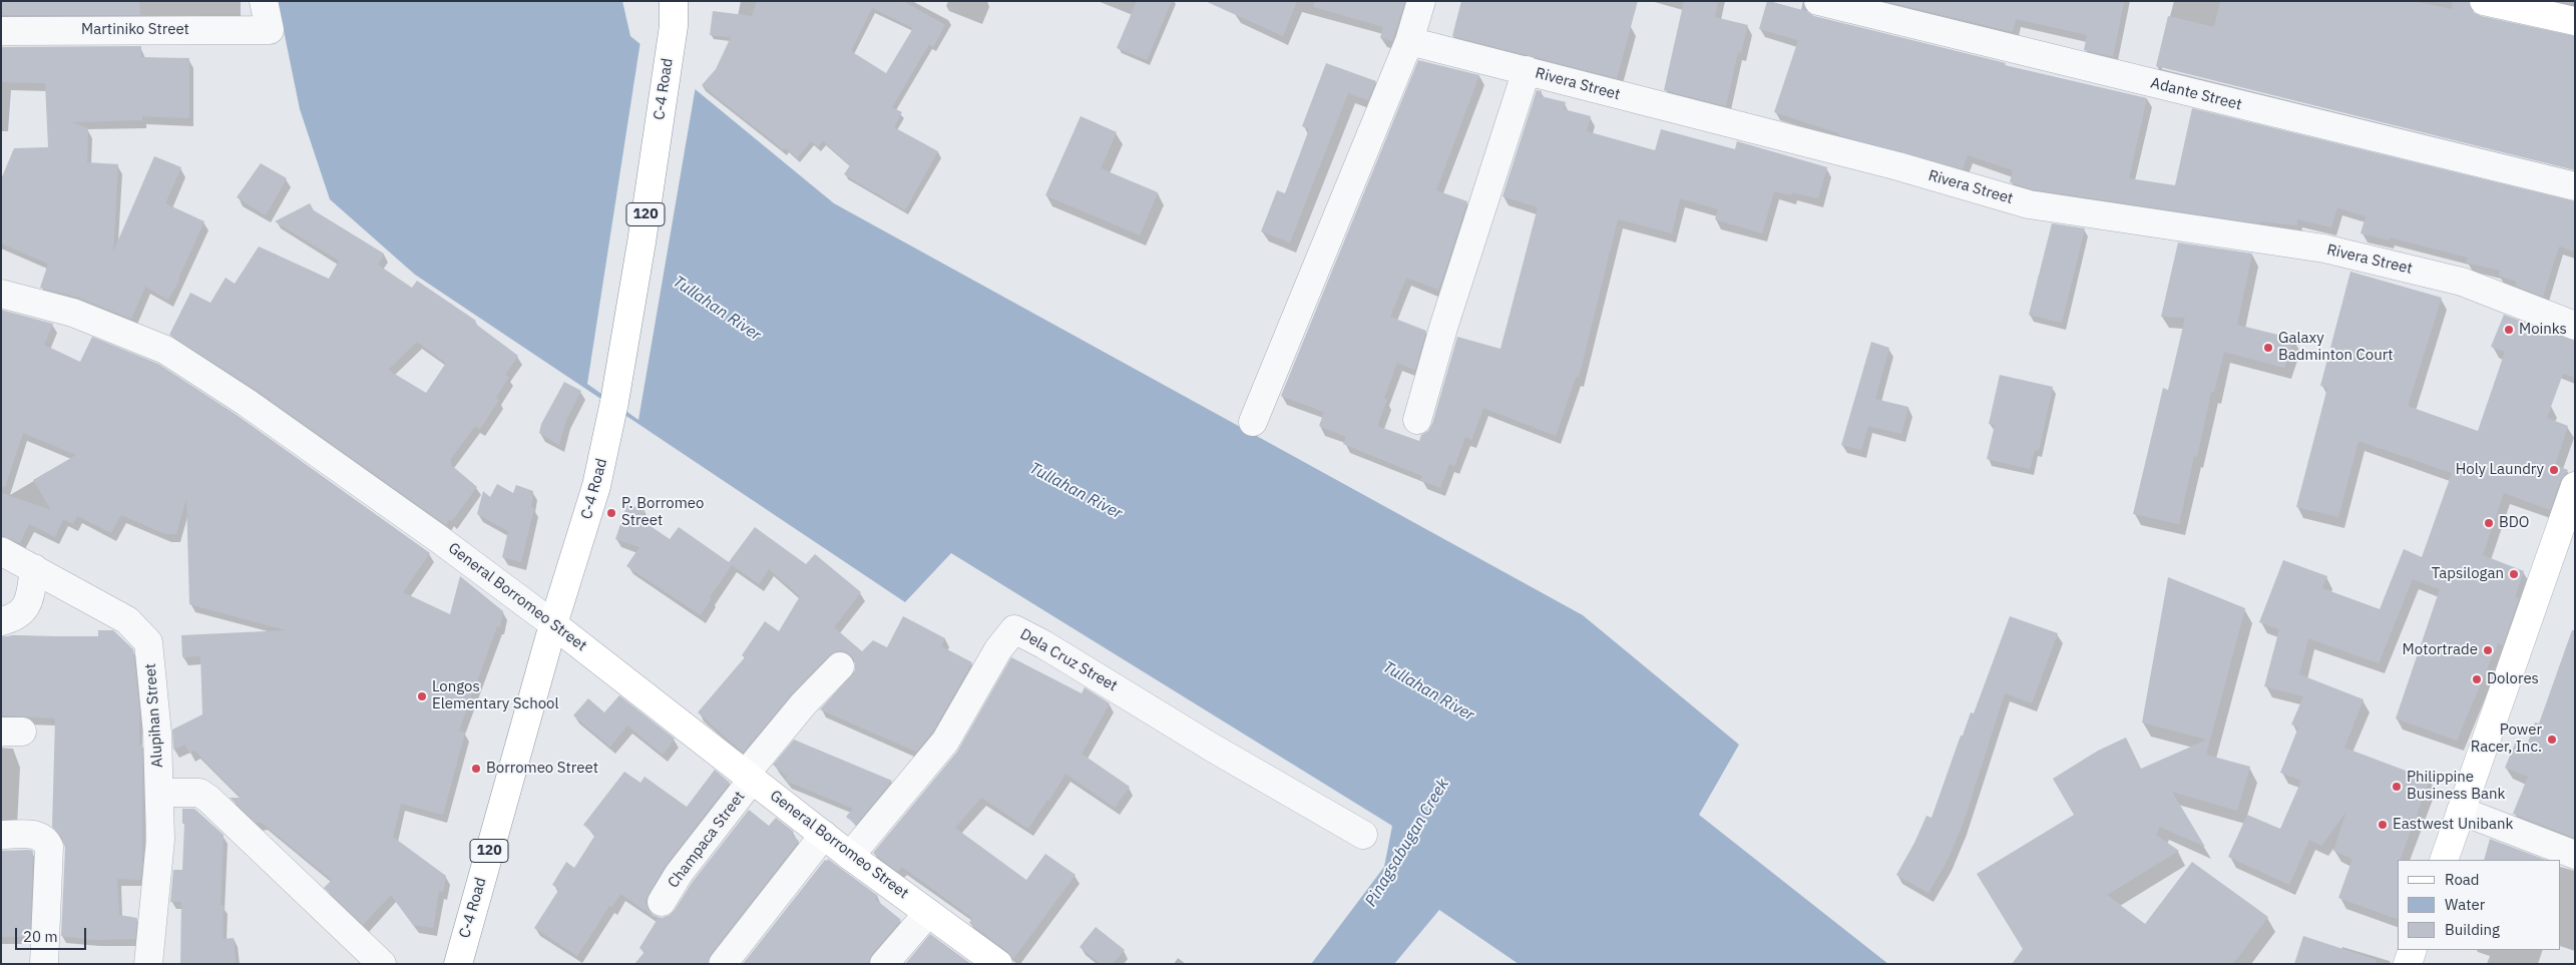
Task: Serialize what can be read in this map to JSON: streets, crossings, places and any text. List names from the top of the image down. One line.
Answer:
{"streets":{"main road":["C-4 Road","120","General Borromeo Street"],"street":["Martiniko Street","Rivera Street","Adante Street","Dela Cruz Street","Alupihan Street","Champaca Street"]},"crossings":[["C-4 Road","General Borromeo Street"],["General Borromeo Street","Dela Cruz Street"],["General Borromeo Street","Champaca Street"]],"water":["Tullahan River","Pinagsabugan Creek"],"places":["Moinks","Galaxy Badminton Court","Holy Laundry","P. Borromeo Street","BDO","Tapsilogan","Motortrade","Dolores","Longos Elementary School","Power Racer, Inc.","Borromeo Street","Philippine Business Bank","Eastwest Unibank"],"legend":["Road","Water","Building"],"scale_bar":"20 m"}
